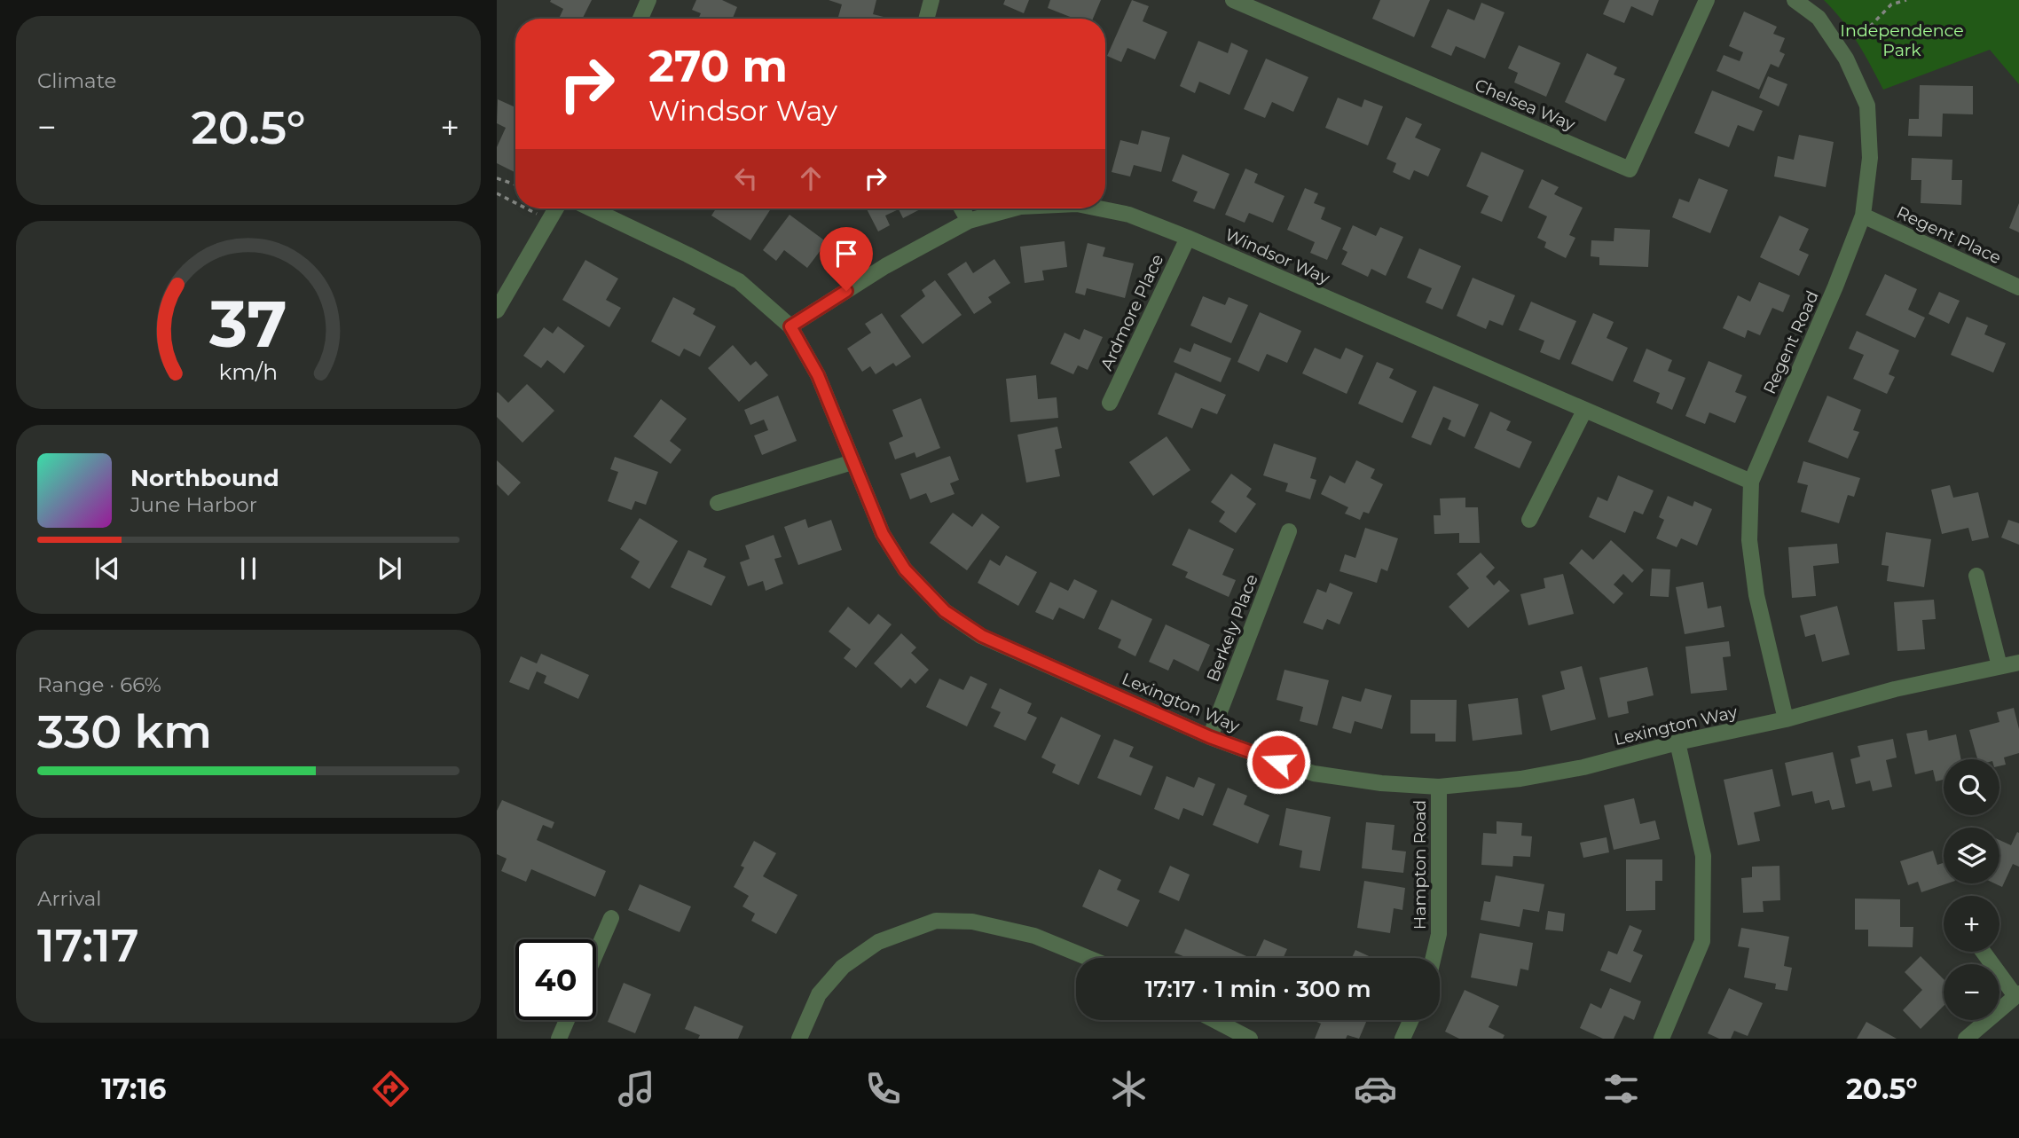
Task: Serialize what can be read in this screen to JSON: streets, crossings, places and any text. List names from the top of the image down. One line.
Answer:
{"streets":{"street":["Chelsea Way","Regent Place","Windsor Way","Ardmore Place","Regent Road","Berkely Place","Lexington Way","Hampton Road"]},"crossings":[["Regent Place","Regent Road"],["Windsor Way","Ardmore Place"],["Windsor Way","Regent Road"],["Windsor Way","Lexington Way"],["Regent Road","Lexington Way"],["Berkely Place","Lexington Way"],["Lexington Way","Hampton Road"]],"parks":["Independence Park"],"page":{"tile":["Climate",["Range · 66%","330 km"],["Arrival","17:17"]],"turn":["270 m","Windsor Way"],"heat":["−","20.5°","+"],"song":["Northbound","June Harbor"],"map_buttons":["+","−"],"limit":"40","trip":"17:17 · 1 min · 300 m","tabs":["17:16","20.5°"],"gauge":["37","km/h"]}}
